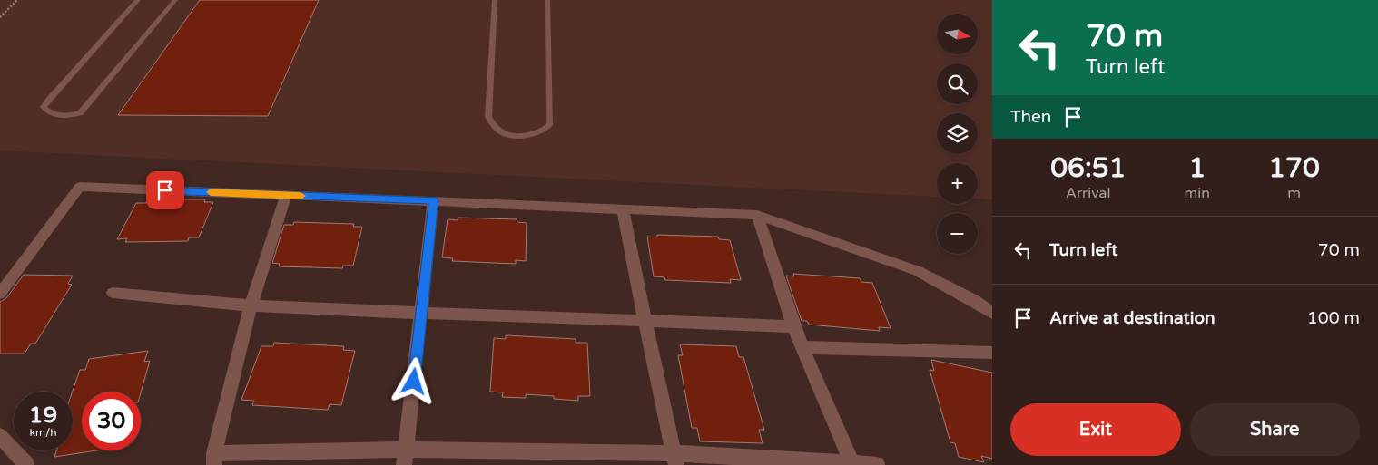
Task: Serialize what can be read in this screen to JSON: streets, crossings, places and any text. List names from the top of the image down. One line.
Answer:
{"north":"right","page":{"turn":["70 m","Turn left"],"map_buttons":["+","−"],"then":"Then","eta":["06:51","Arrival","1","min","170","m"],"list":[{"name":"Turn left","value":"70 m"},{"name":"Arrive at destination","value":"100 m"}],"speed":"19 km/h","limit":"30","buttons":["Exit","Share"]}}
